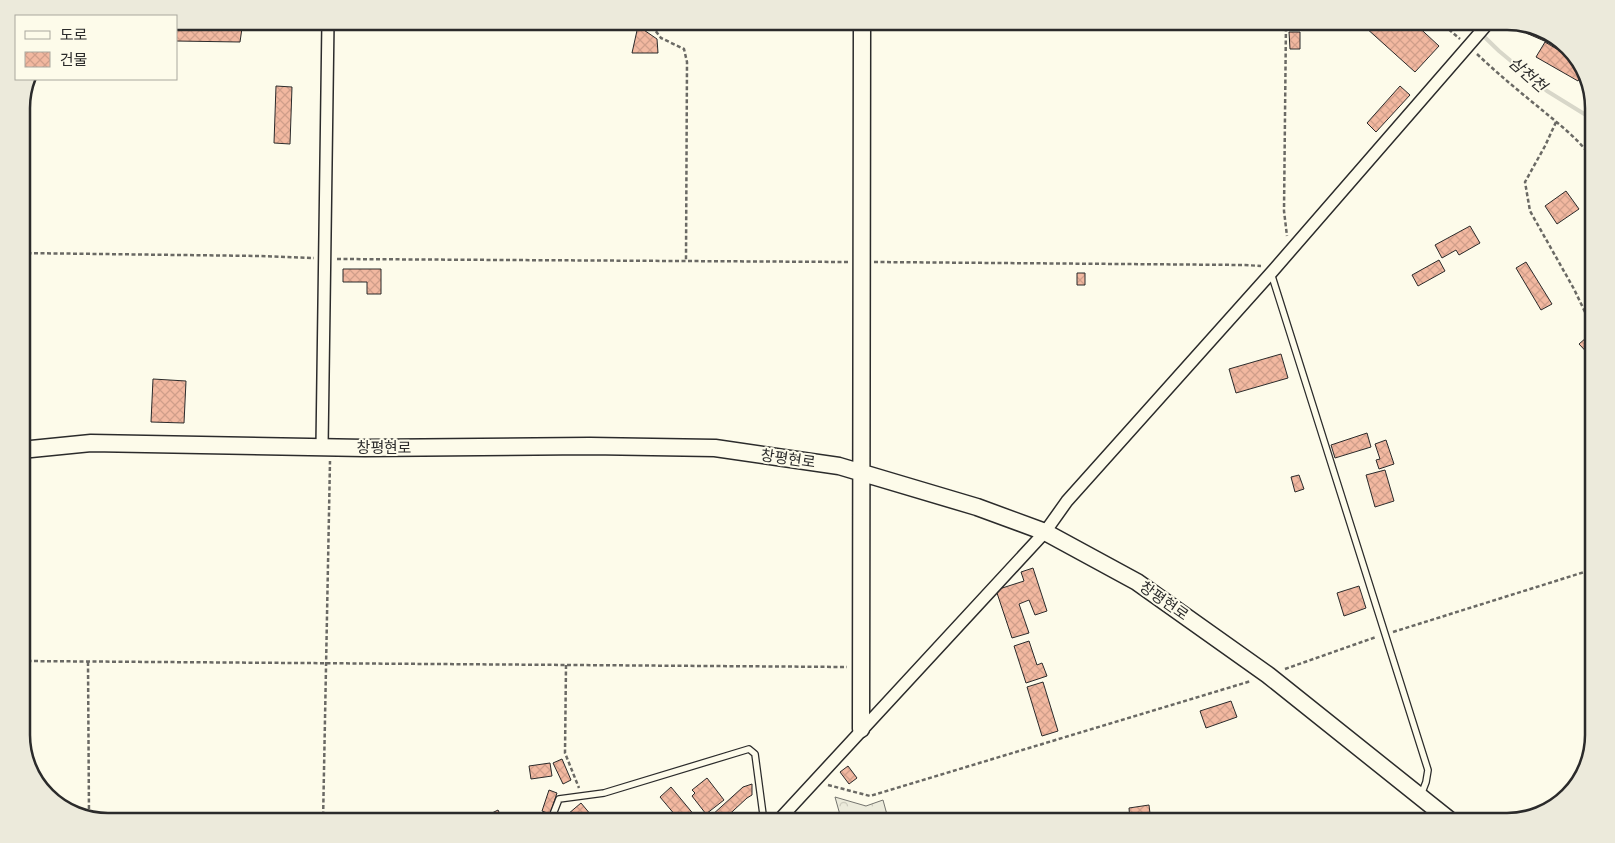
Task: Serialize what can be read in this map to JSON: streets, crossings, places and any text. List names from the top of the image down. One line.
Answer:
{"streets":{"main road":["창평현로"]},"water":["삼천천"],"legend":["도로","건물"]}
